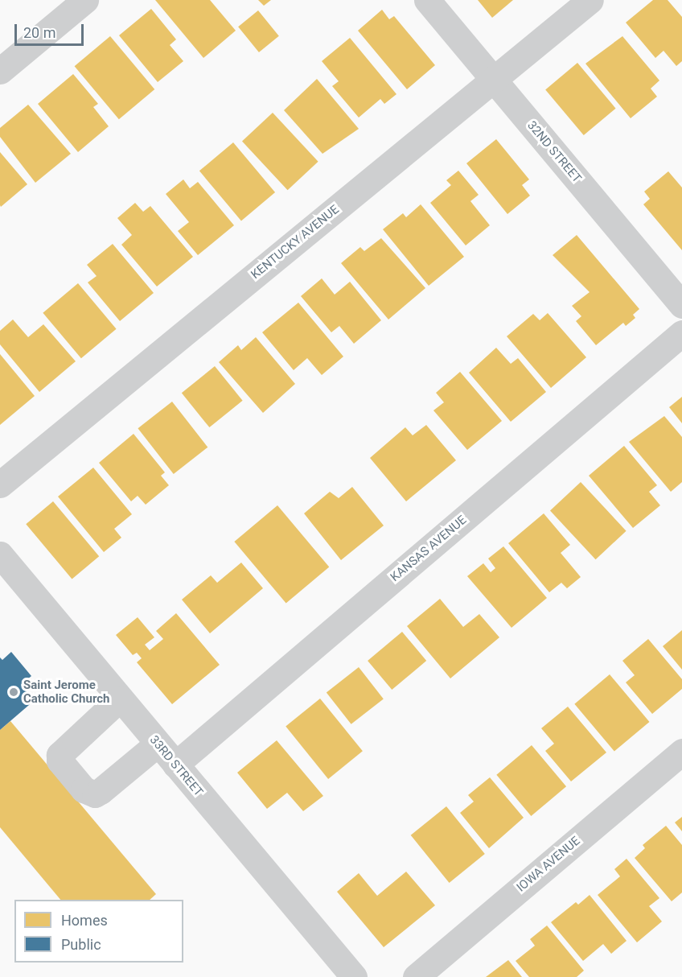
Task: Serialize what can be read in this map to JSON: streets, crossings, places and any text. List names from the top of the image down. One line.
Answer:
{"streets":{"street":["32ND STREET","KENTUCKY AVENUE","KANSAS AVENUE","33RD STREET","IOWA AVENUE"]},"crossings":[["32ND STREET","KENTUCKY AVENUE"],["KANSAS AVENUE","33RD STREET"]],"places":["Saint Jerome Catholic Church"],"legend":["Homes","Public"],"scale_bar":"20 m"}
